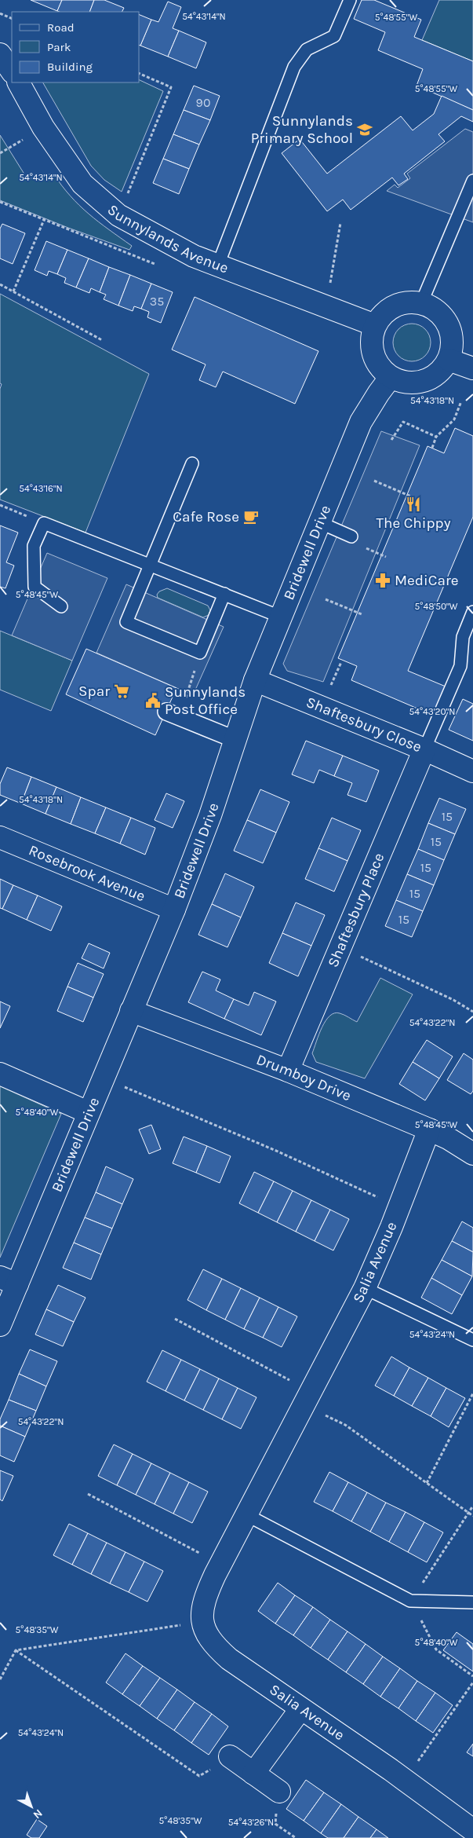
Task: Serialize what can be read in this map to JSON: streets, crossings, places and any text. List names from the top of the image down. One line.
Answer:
{"streets":{"street":["Sunnylands Avenue","Bridewell Drive","Shaftesbury Close","Rosebrook Avenue","Shaftesbury Place","Drumboy Drive","Salia Avenue"]},"crossings":[["Sunnylands Avenue","Bridewell Drive"],["Bridewell Drive","Shaftesbury Close"],["Bridewell Drive","Rosebrook Avenue"],["Bridewell Drive","Drumboy Drive"],["Shaftesbury Close","Shaftesbury Place"],["Shaftesbury Place","Drumboy Drive"],["Drumboy Drive","Salia Avenue"]],"places":{"school or university":["Sunnylands Primary School"],"restaurant":["The Chippy"],"cafe":["Cafe Rose"],"pharmacy":["MediCare"],"supermarket":["Spar"],"public building":["Sunnylands Post Office"]},"house_numbers":["90","35","15","15","15","15","15"],"legend":["Road","Park","Building"],"north":"bottom right","coordinates":["54°43'14\"N","5°48'55\"W","54°43'18\"N","54°43'16\"N","5°48'45\"W","5°48'50\"W","54°43'20\"N","54°43'22\"N","5°48'40\"W","54°43'24\"N","5°48'35\"W","54°43'26\"N"]}
